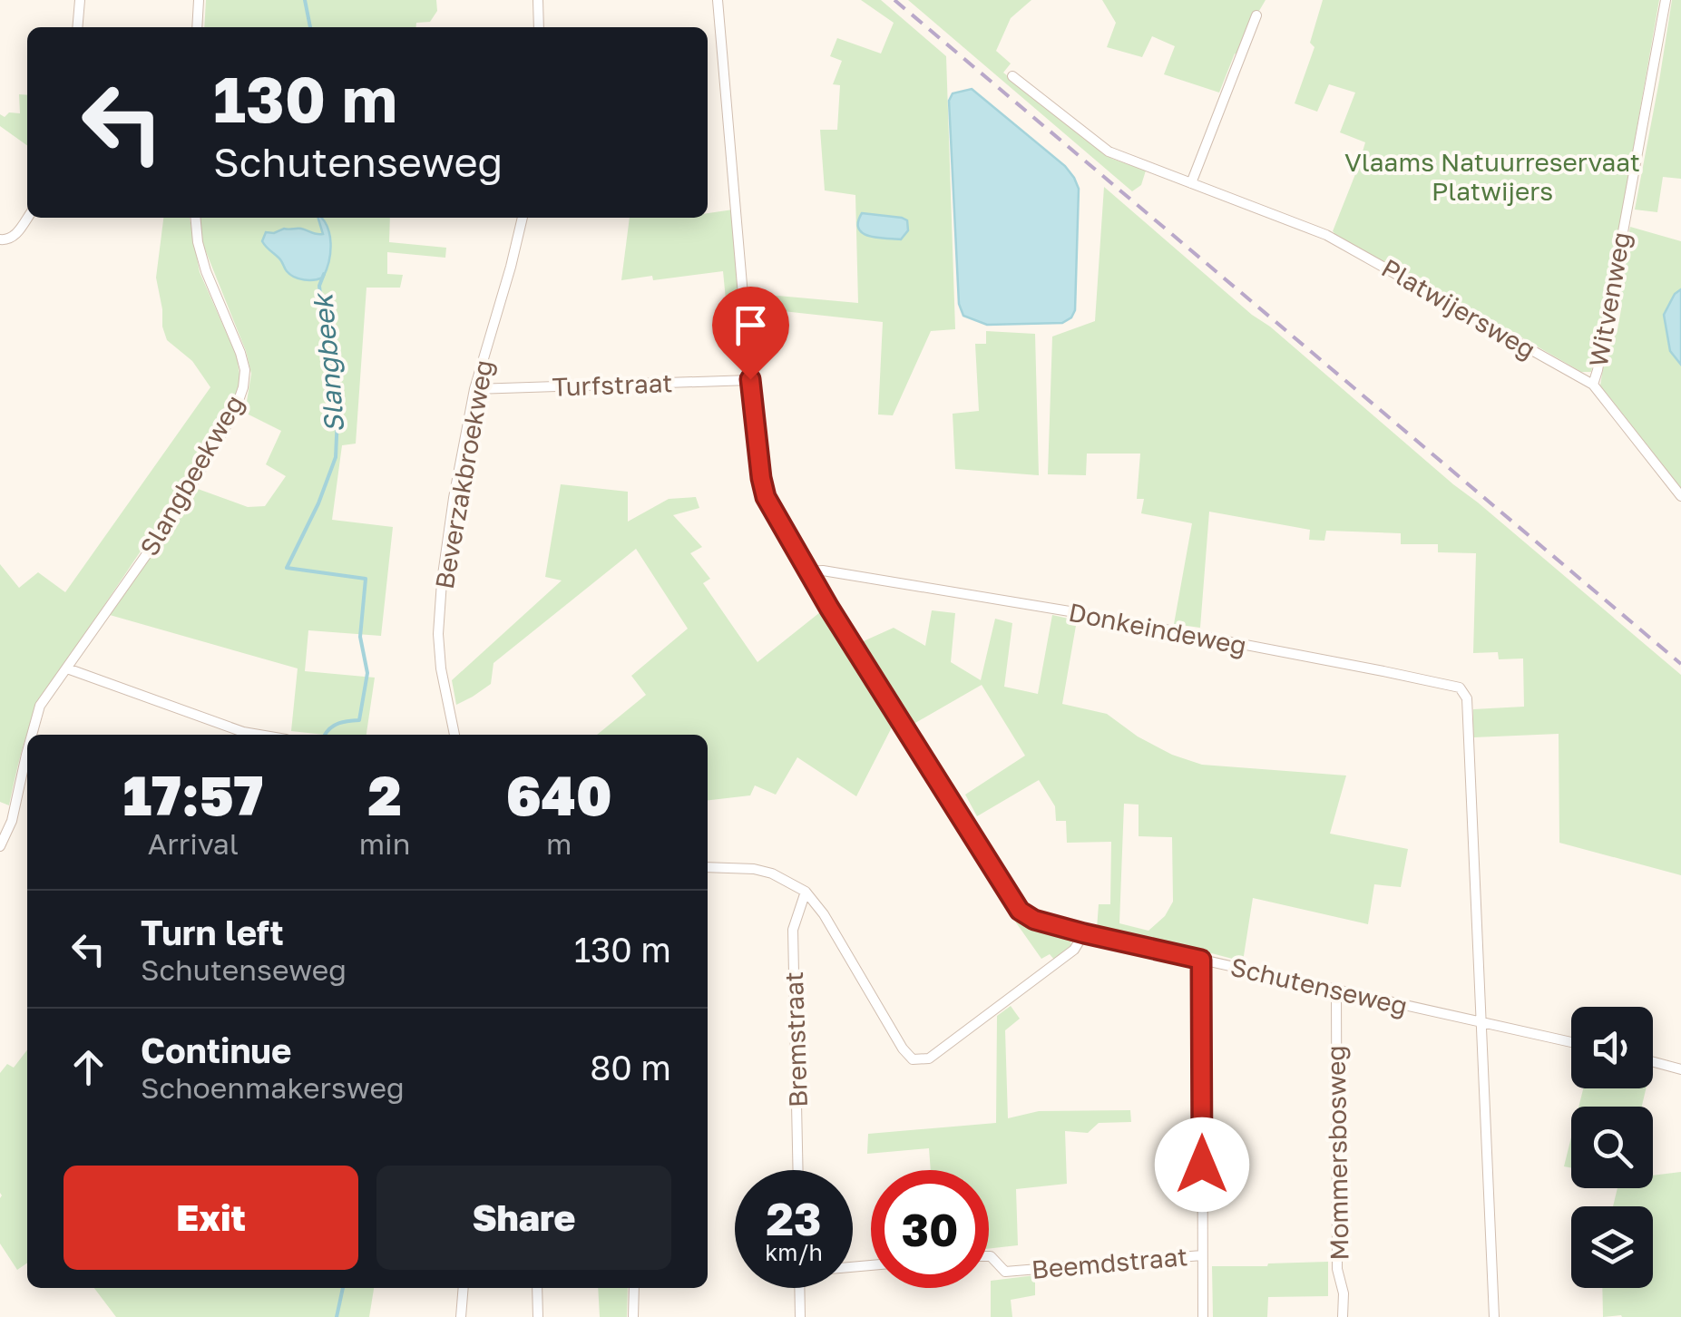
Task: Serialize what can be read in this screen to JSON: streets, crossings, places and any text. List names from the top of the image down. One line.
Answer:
{"streets":{"street":["Witvenweg","Platwijersweg","Turfstraat","Beverzakbroekweg","Slangbeekweg","Donkeindeweg","Schutenseweg","Bremstraat","Mommersbosweg","Beemdstraat"]},"crossings":[["Witvenweg","Platwijersweg"],["Turfstraat","Beverzakbroekweg"],["Donkeindeweg","Schutenseweg"],["Schutenseweg","Mommersbosweg"]],"water":["Slangbeek"],"parks":["Vlaams Natuurreservaat Platwijers"],"page":{"turn":["130 m","Schutenseweg"],"eta":["17:57","Arrival","2","min","640","m"],"list":[{"name":"Turn left","note":"Schutenseweg","value":"130 m"},{"name":"Continue","note":"Schoenmakersweg","value":"80 m"}],"buttons":["Exit","Share"],"speed":"23 km/h","limit":"30"}}
